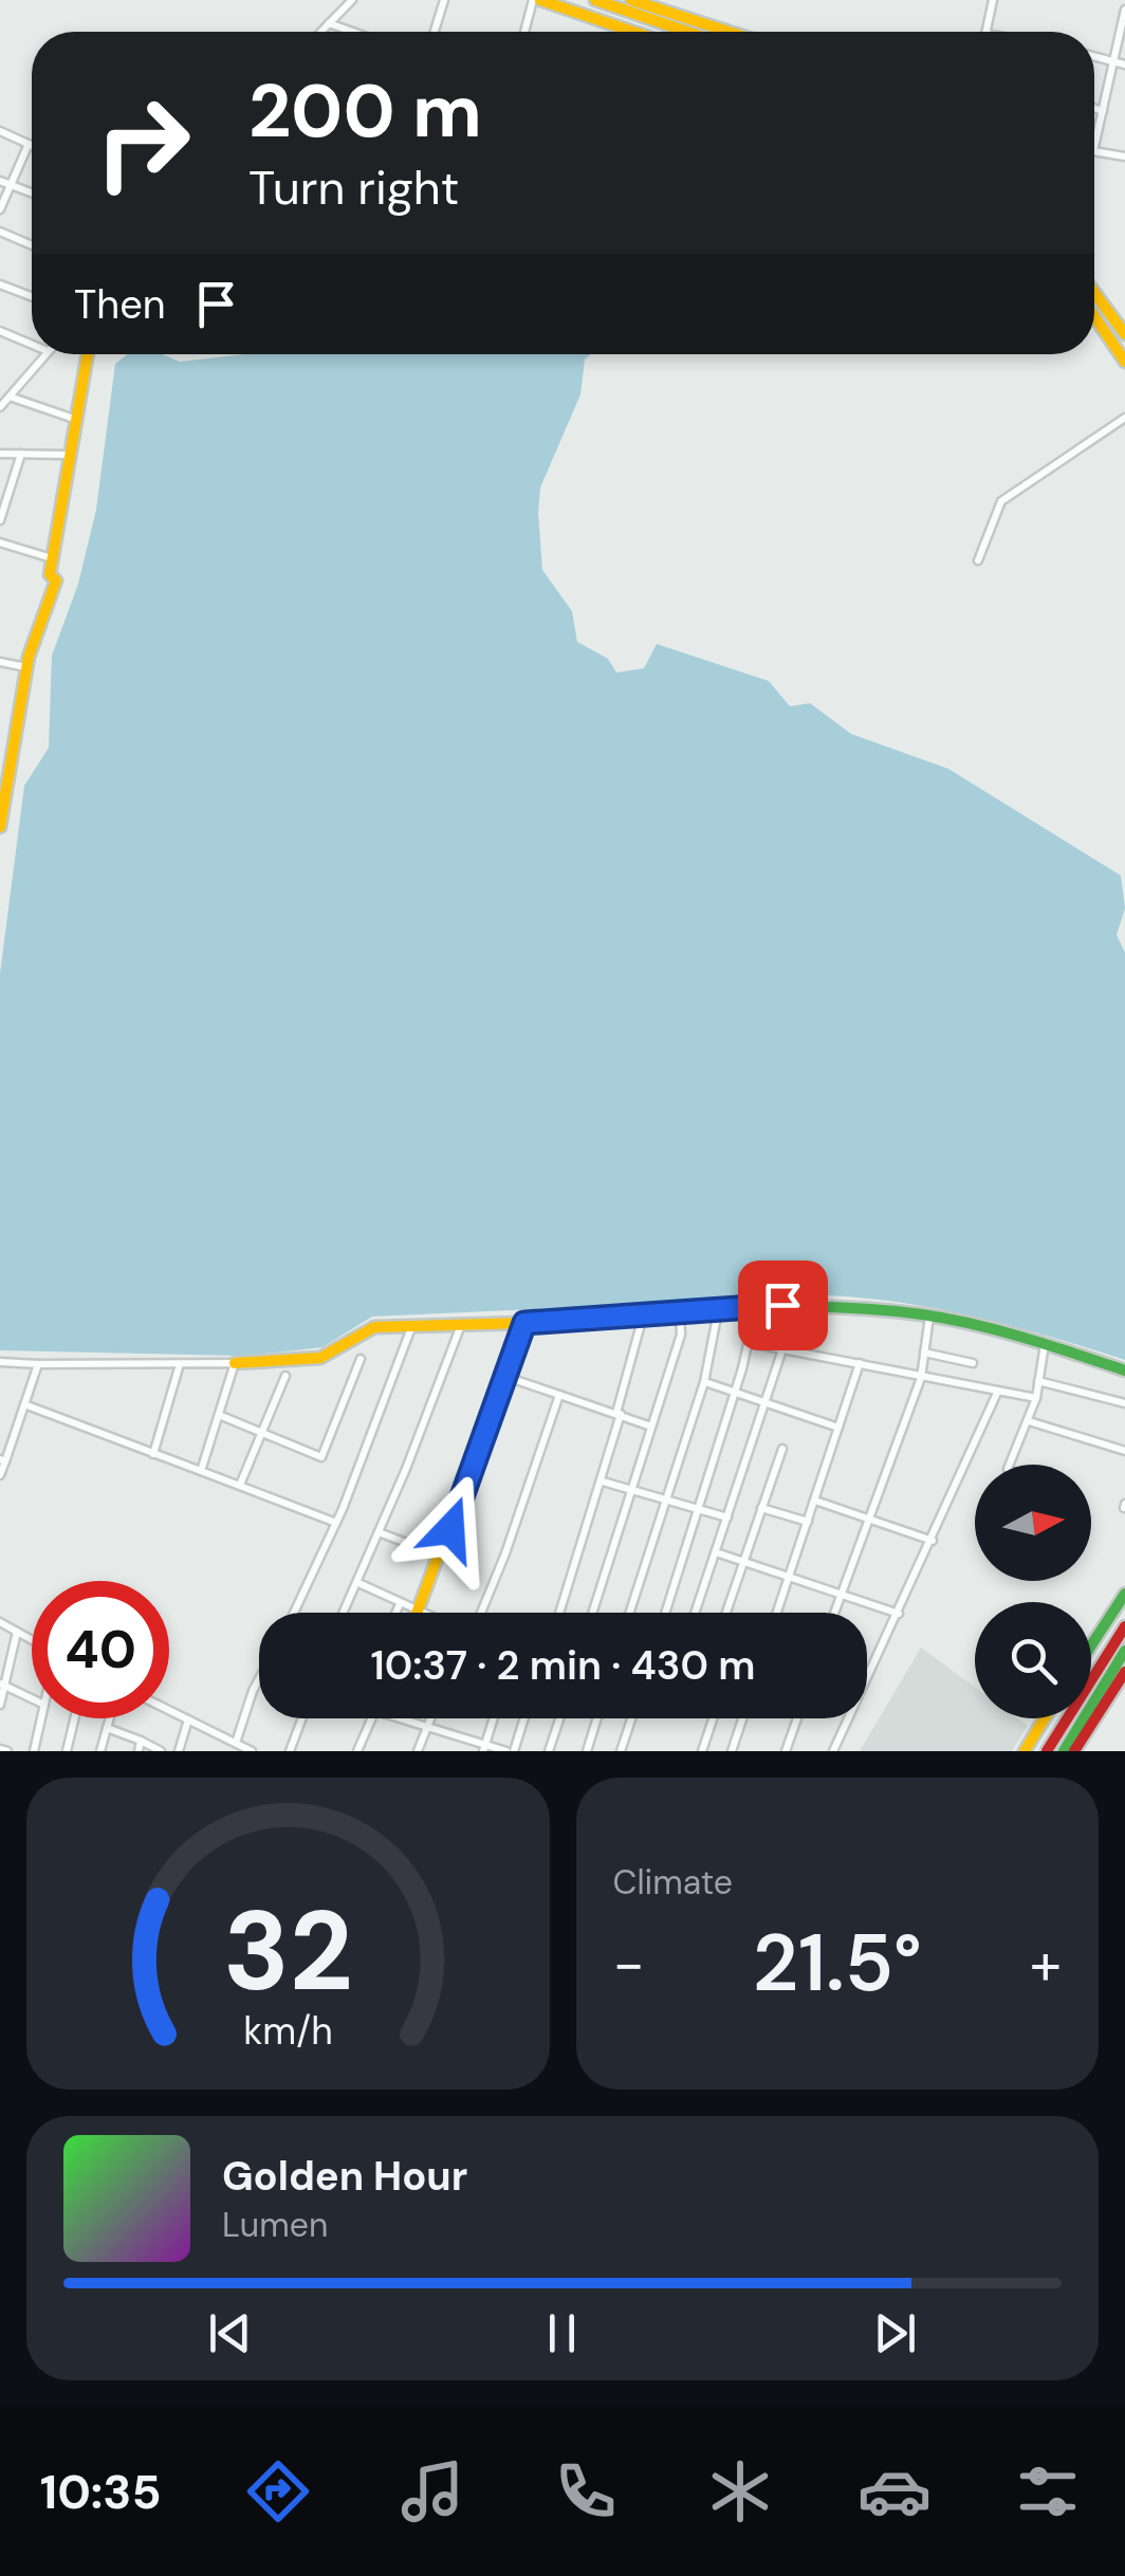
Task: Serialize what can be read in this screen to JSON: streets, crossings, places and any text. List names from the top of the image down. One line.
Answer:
{"north":"right","page":{"turn":["200 m","Turn right"],"then":"Then","limit":"40","trip":"10:37 · 2 min · 430 m","tile":"Climate","heat":["−","21.5°","+"],"song":["Golden Hour","Lumen"],"tabs":"10:35","gauge":["32","km/h"]}}
